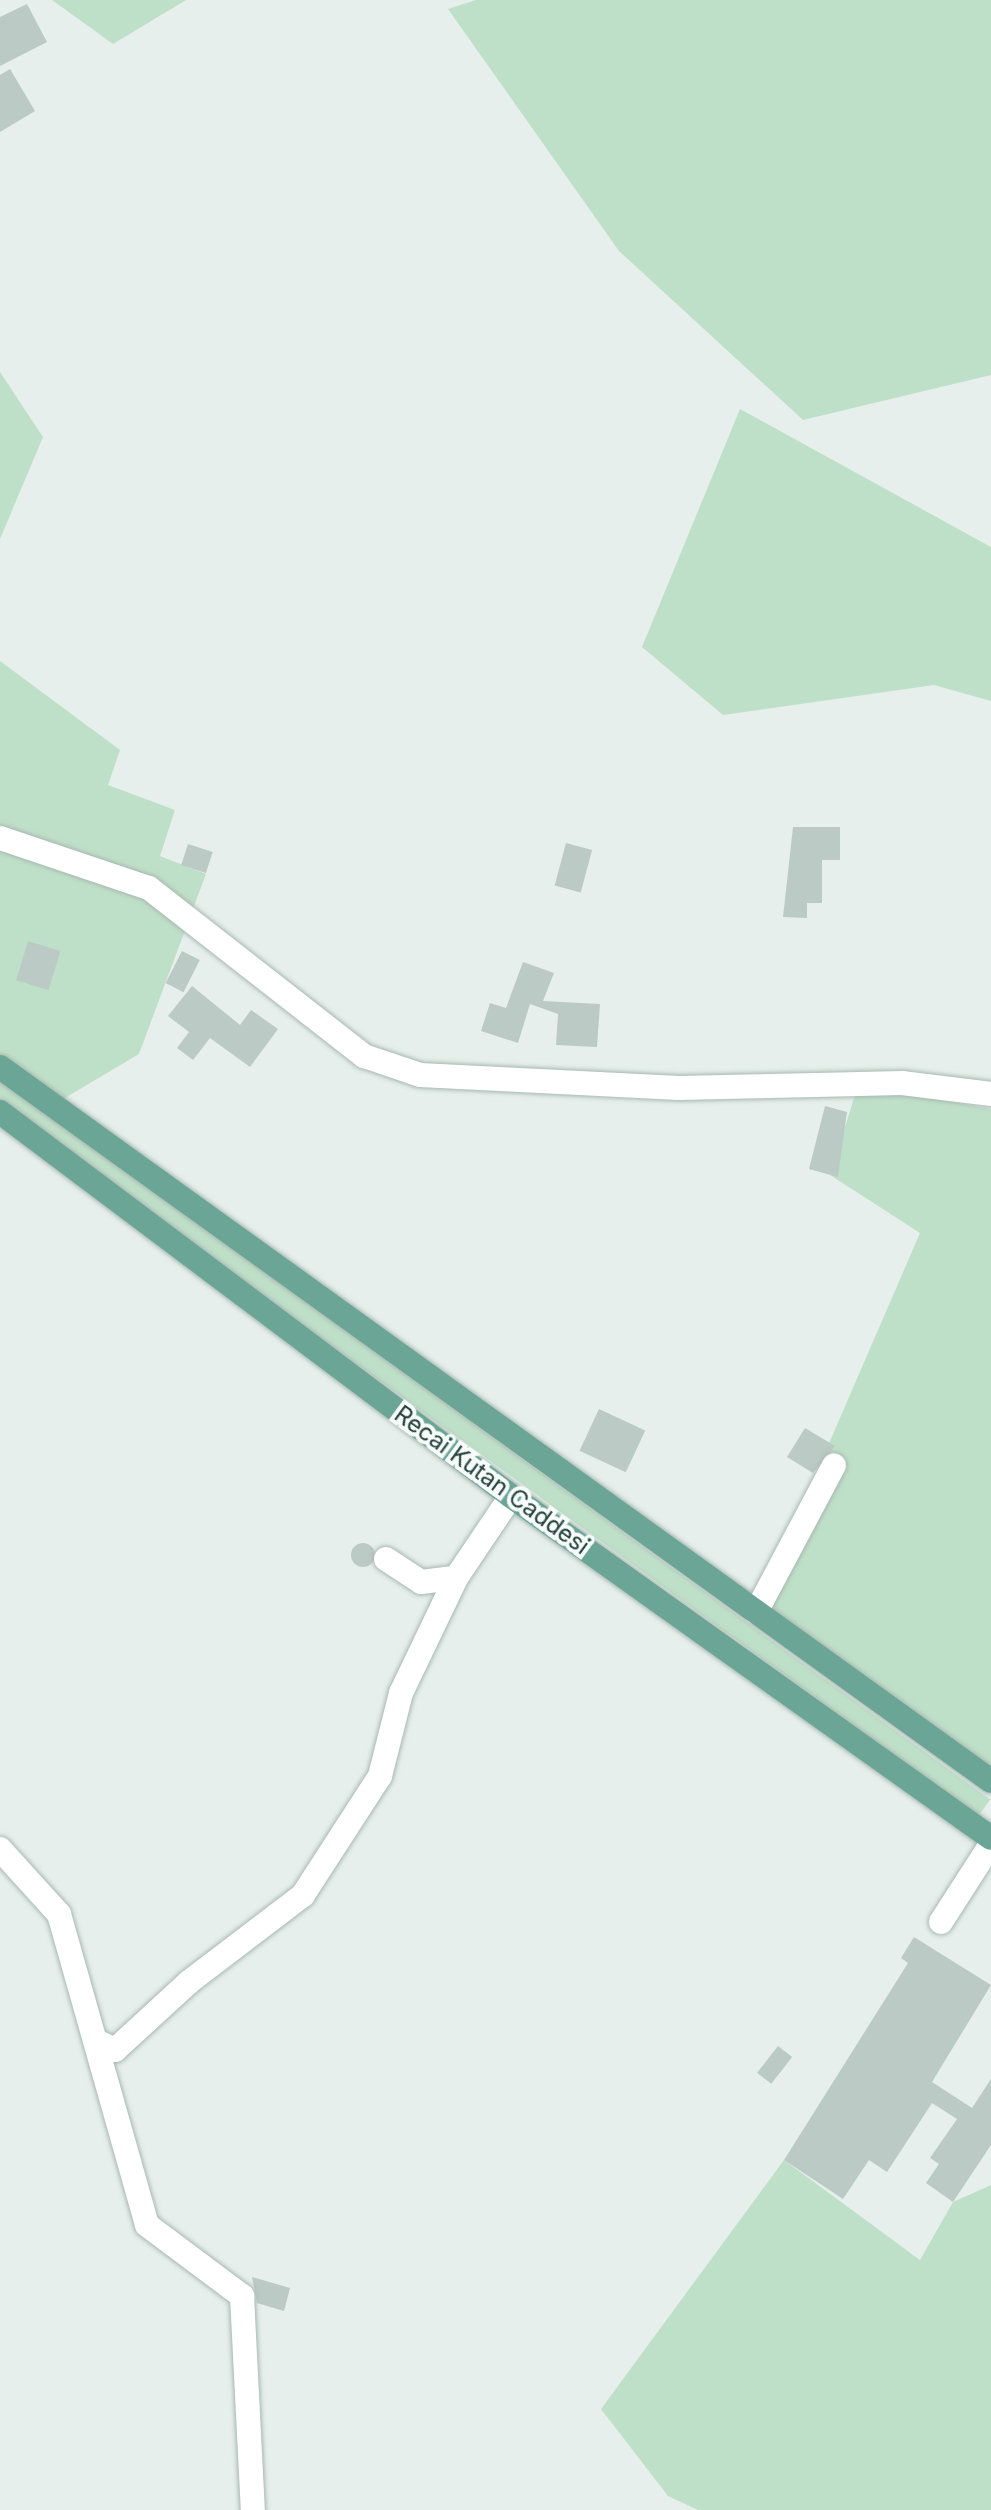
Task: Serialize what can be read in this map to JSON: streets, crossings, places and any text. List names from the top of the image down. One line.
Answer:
{"streets":{"main road":["Recai Kutan Caddesi"]}}
